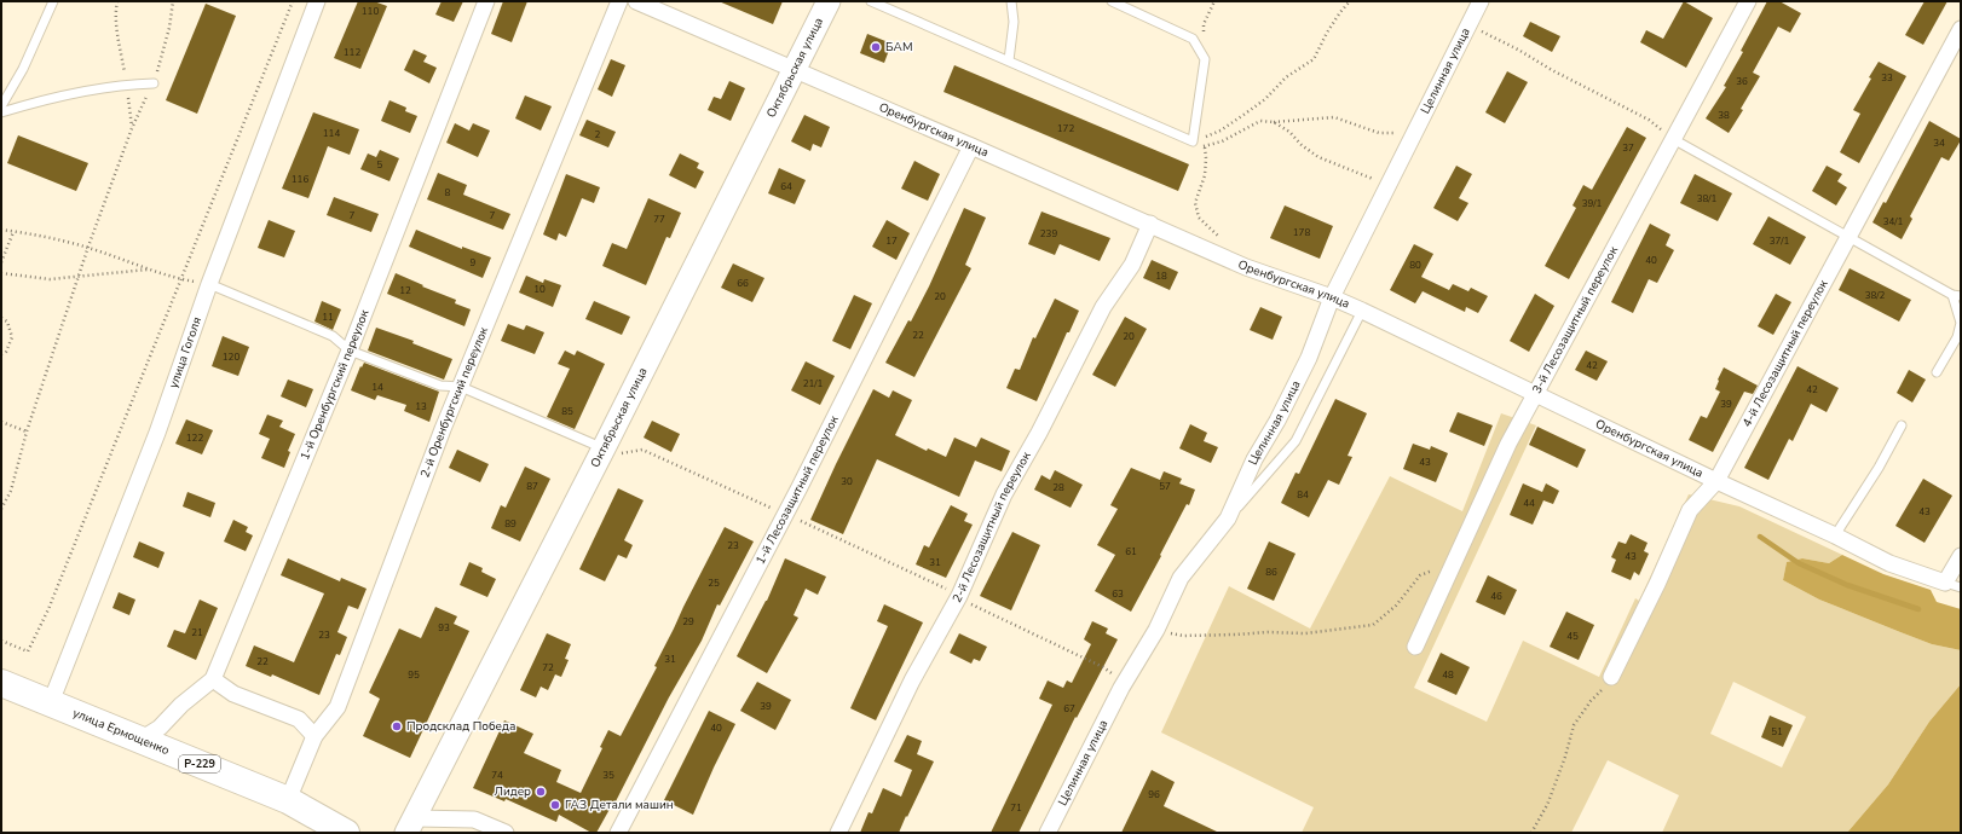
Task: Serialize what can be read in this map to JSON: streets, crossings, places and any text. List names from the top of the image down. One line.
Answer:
{"streets":{"highway":["улица Ермощенко","Р-229"],"street":["Октябрьская улица","Целинная улица","Оренбургская улица","3-й Лесозащитный переулок","улица Гоголя","4-й Лесозащитный переулок","1-й Оренбургский переулок","2-й Оренбургский переулок","1-й Лесозащитный переулок","2-й Лесозащитный переулок"]},"crossings":[["Октябрьская улица","Оренбургская улица"],["Целинная улица","Оренбургская улица"],["Оренбургская улица","3-й Лесозащитный переулок"],["Оренбургская улица","4-й Лесозащитный переулок"],["Оренбургская улица","1-й Лесозащитный переулок"],["Оренбургская улица","2-й Лесозащитный переулок"],["улица Гоголя","улица Ермощенко"],["1-й Оренбургский переулок","улица Ермощенко"],["2-й Оренбургский переулок","улица Ермощенко"]],"places":["БАМ","Продсклад Победа","Лидер","ГАЗ Детали машин"],"house_numbers":["110","112","33","36","38","172","114","2","34","37","5","116","64","8","38/1","39/1","7","7","77","34/1","178","239","17","37/1","40","9","80","18","66","10","12","38/2","20","11","22","20","120","42","21/1","14","42","39","13","85","122","43","30","87","57","28","84","44","43","89","23","61","43","31","86","25","63","46","29","93","21","23","45","31","22","72","95","48","39","67","40","51","74","35","96","71"]}
